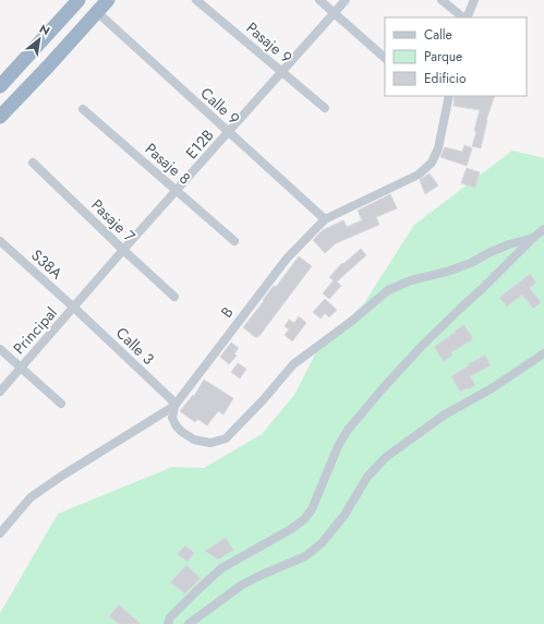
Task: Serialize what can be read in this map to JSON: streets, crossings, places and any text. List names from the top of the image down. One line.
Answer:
{"streets":{"street":["Pasaje 9","Calle 9","E12B","Pasaje 8","Pasaje 7","S38A","B","Principal","Calle 3"]},"crossings":[["Pasaje 9","E12B"],["Calle 9","E12B"],["Calle 9","B"],["E12B","Pasaje 8"],["E12B","Pasaje 7"],["E12B","S38A"],["E12B","Principal"],["E12B","Calle 3"],["S38A","Principal"],["S38A","Calle 3"],["B","Calle 3"],["Principal","Calle 3"]],"legend":["Calle","Parque","Edificio"],"north":"top right"}
